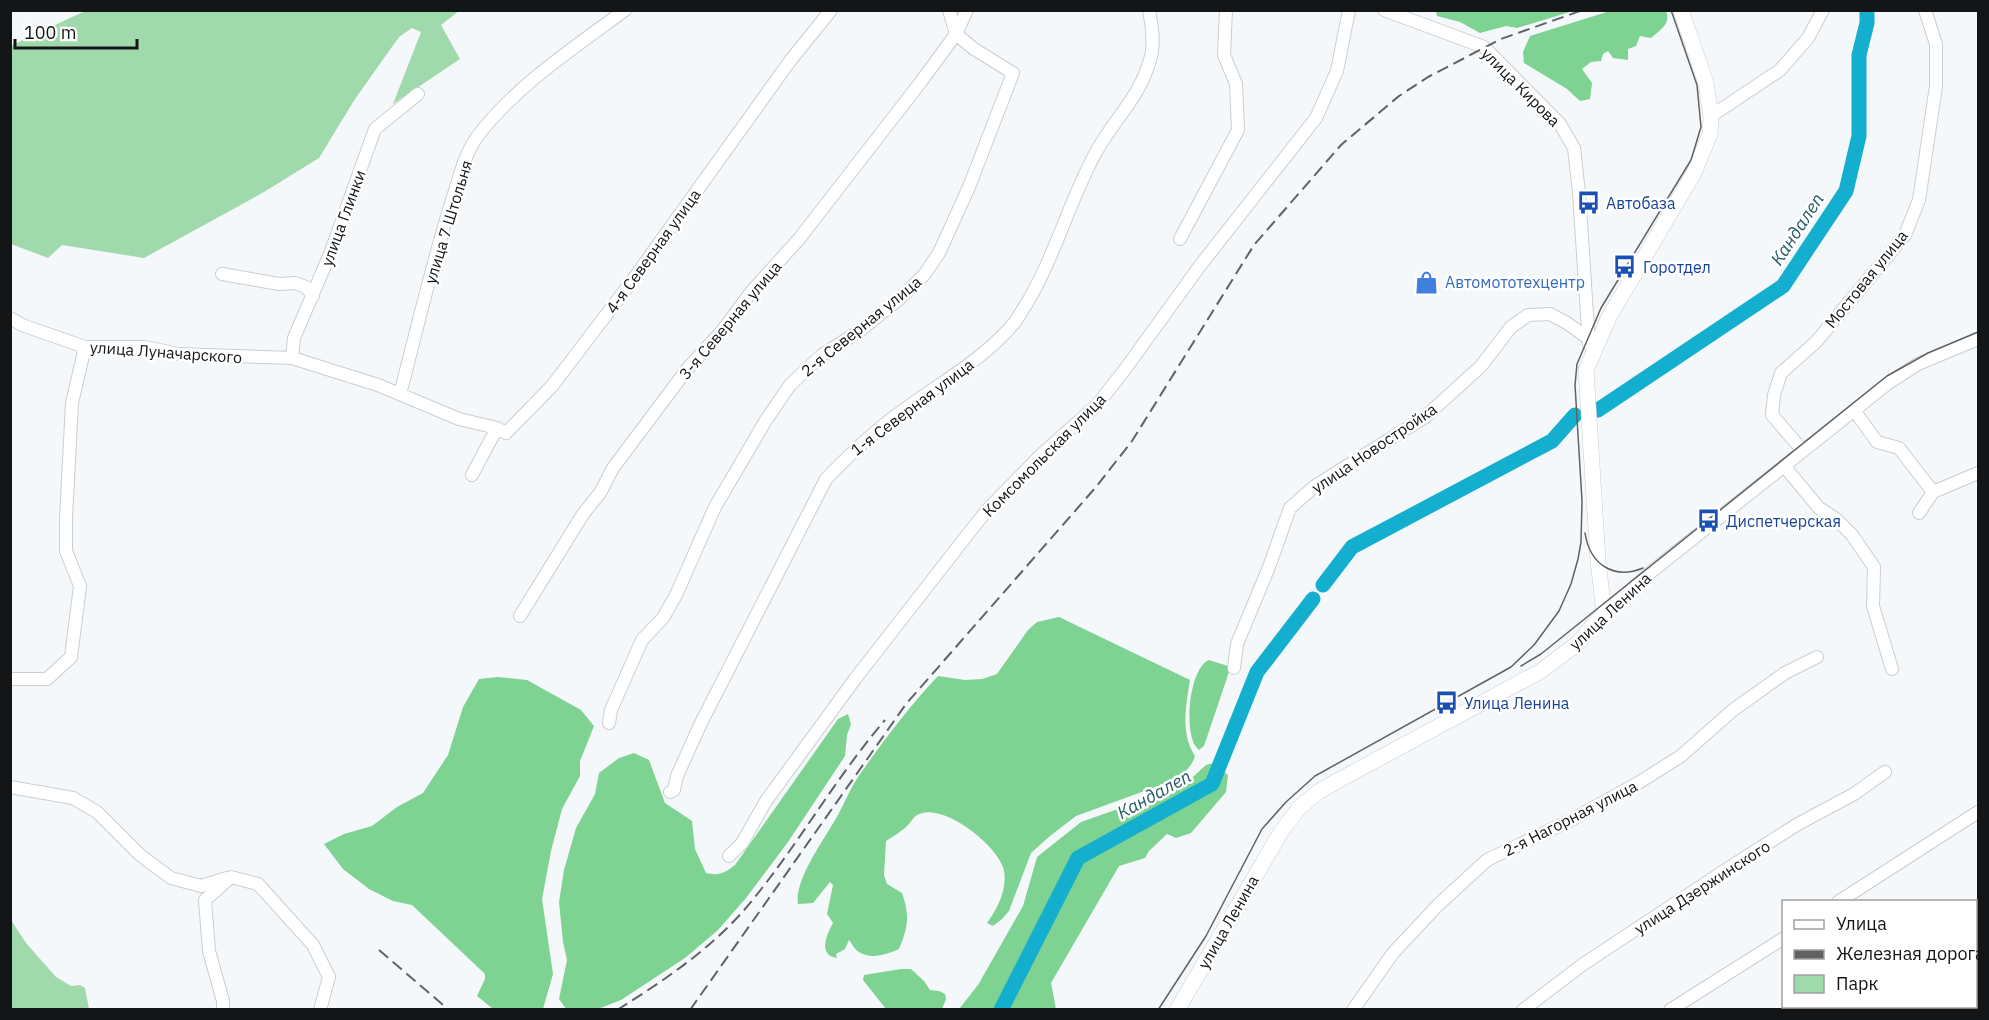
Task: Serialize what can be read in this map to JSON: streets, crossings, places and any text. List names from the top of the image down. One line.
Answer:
{"streets":{"main road":["улица Кирова","улица Ленина"],"street":["улица Глинки","улица 7 Штольня","4-я Северная улица","Мостовая улица","3-я Северная улица","2-я Северная улица","улица Луначарского","1-я Северная улица","улица Новостройка","Комсомольская улица","2-я Нагорная улица","улица Дзержинского"]},"crossings":[["улица Кирова","улица Новостройка"],["улица Кирова","улица Ленина"],["улица Глинки","улица Луначарского"],["Мостовая улица","улица Ленина"],["3-я Северная улица","2-я Северная улица"]],"water":["Кандалеп"],"places":{"bus stop":["Автобаза","Горотдел","Диспетчерская","Улица Ленина"],"shop":["Автомототехцентр"]},"legend":["Улица","Железная дорога","Парк"],"scale_bar":"100 m"}
